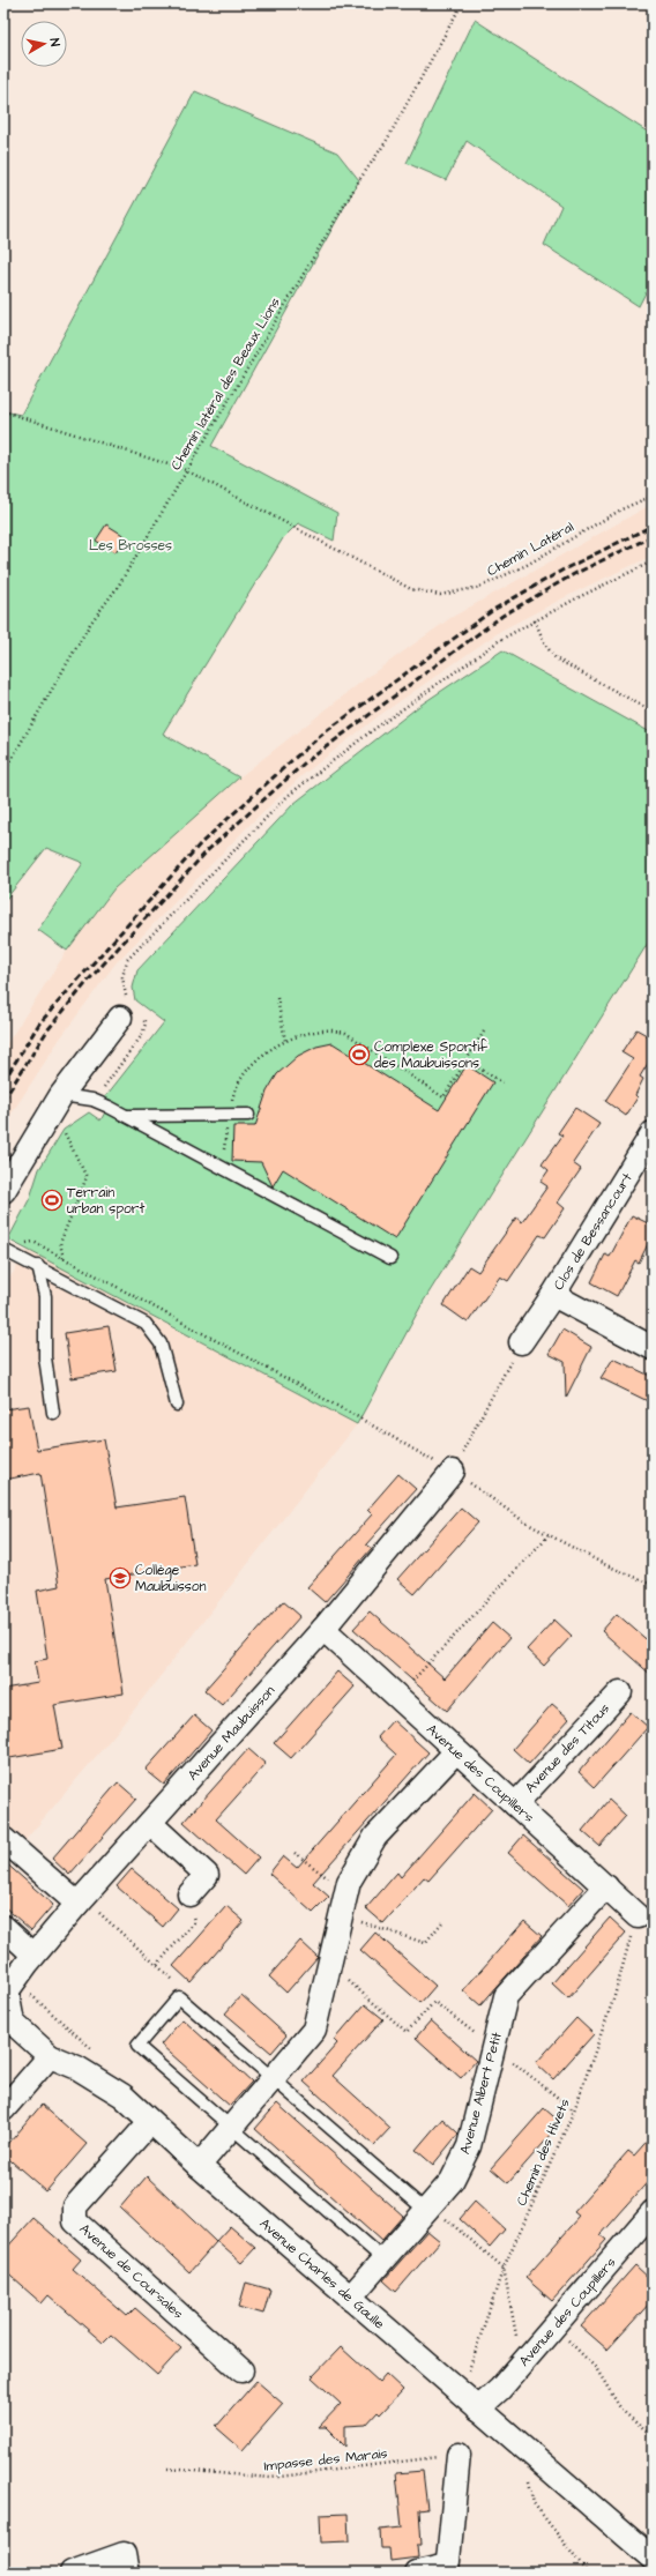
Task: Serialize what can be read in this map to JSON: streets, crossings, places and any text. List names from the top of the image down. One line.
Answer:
{"streets":{"street":["Clos de Bessancourt","Avenue Maubuisson","Avenue des Titous","Avenue des Coupillers","Avenue Albert Petit","Avenue de Coursales","Avenue Charles de Gaulle"],"path":["Chemin latéral des Beaux Lions","Chemin Latéral","Chemin des Hivets","Impasse des Marais"]},"crossings":[["Chemin latéral des Beaux Lions","Chemin Latéral"],["Avenue Maubuisson","Avenue des Coupillers"],["Avenue Maubuisson","Avenue Charles de Gaulle"],["Avenue des Titous","Avenue des Coupillers"],["Avenue des Coupillers","Avenue Albert Petit"],["Avenue des Coupillers","Chemin des Hivets"],["Avenue des Coupillers","Avenue Charles de Gaulle"],["Avenue Albert Petit","Avenue Charles de Gaulle"],["Chemin des Hivets","Avenue Charles de Gaulle"],["Avenue de Coursales","Avenue Charles de Gaulle"]],"parks":["Les Brosses"],"places":{"sports":["Complexe Sportif des Maubuissons","Terrain urban sport"],"school or university":["Collège Maubuisson"]},"north":"right"}
